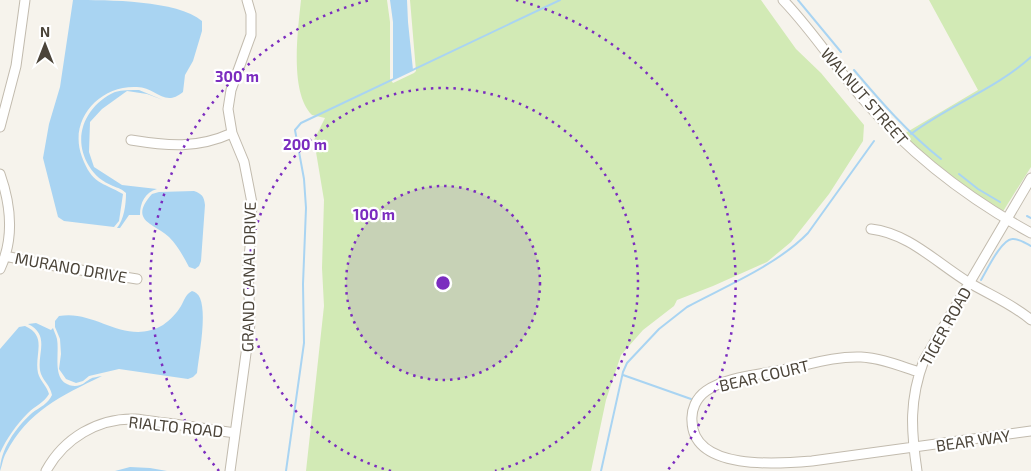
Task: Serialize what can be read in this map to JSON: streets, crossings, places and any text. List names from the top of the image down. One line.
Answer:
{"streets":{"street":["WALNUT STREET","MURANO DRIVE","GRAND CANAL DRIVE","TIGER ROAD","BEAR COURT","RIALTO ROAD","BEAR WAY"]},"crossings":[["WALNUT STREET","TIGER ROAD"],["GRAND CANAL DRIVE","RIALTO ROAD"],["TIGER ROAD","BEAR COURT"],["TIGER ROAD","BEAR WAY"],["BEAR COURT","BEAR WAY"]],"north":"top","rings":["300 m","200 m","100 m"]}
